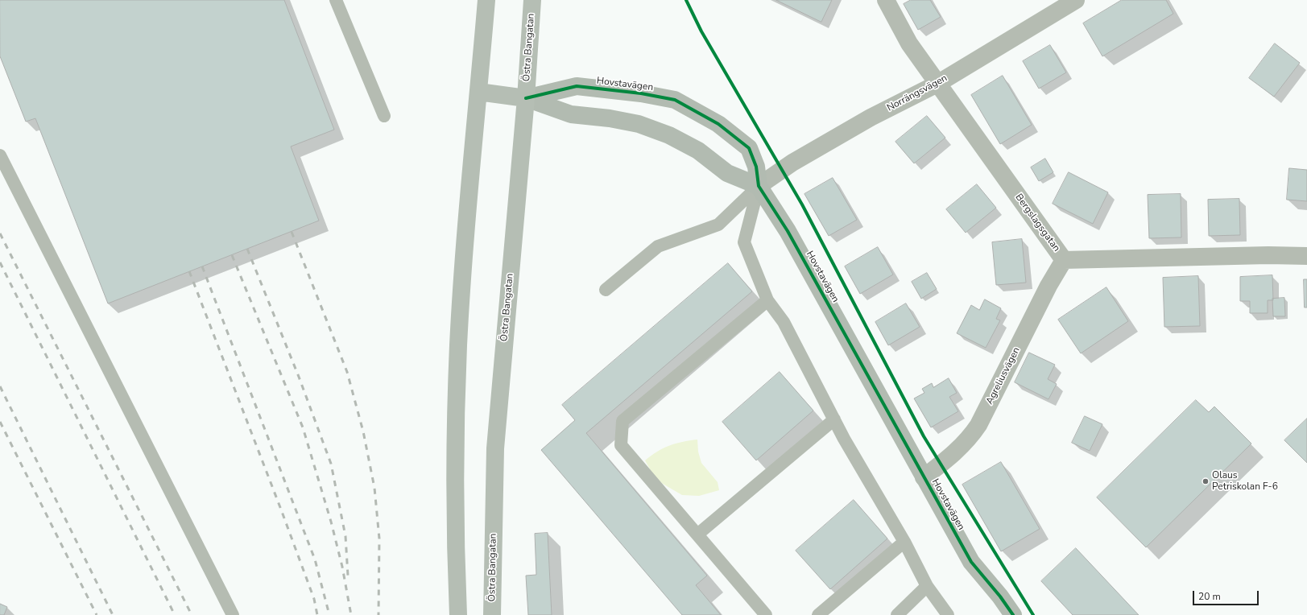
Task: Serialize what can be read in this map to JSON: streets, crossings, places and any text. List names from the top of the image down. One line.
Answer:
{"streets":{"main road":["Östra Bangatan"],"street":["Hovstavägen","Norrängsvägen","Bergslagsgatan","Agreliusvägen"]},"crossings":[["Östra Bangatan","Hovstavägen"],["Hovstavägen","Norrängsvägen"],["Hovstavägen","Agreliusvägen"],["Norrängsvägen","Bergslagsgatan"],["Bergslagsgatan","Agreliusvägen"]],"places":["Olaus Petriskolan F-6"],"scale_bar":"20 m"}
